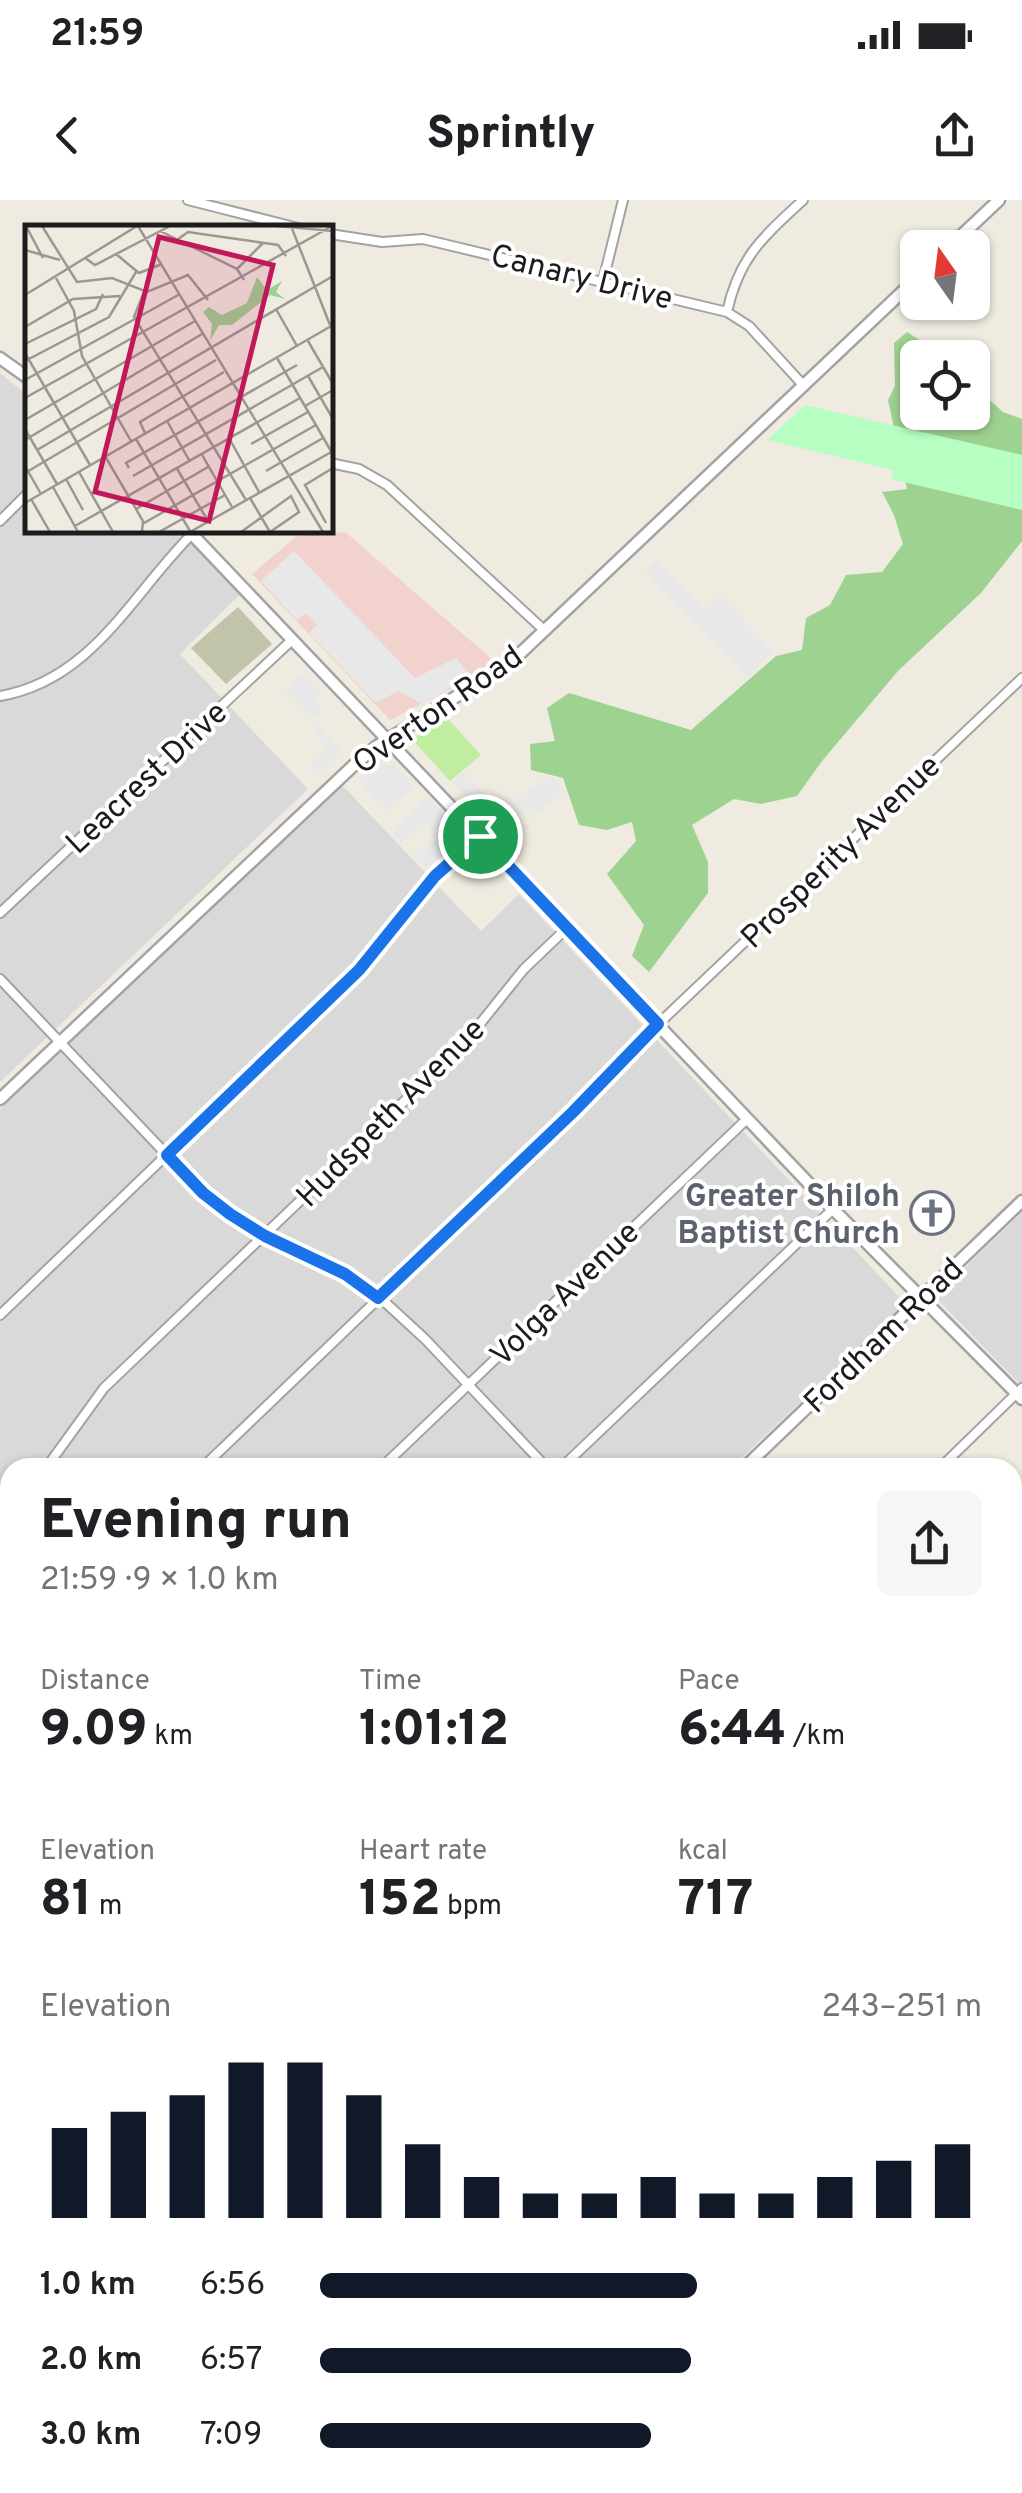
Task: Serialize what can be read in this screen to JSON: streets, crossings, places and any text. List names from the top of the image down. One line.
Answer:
{"streets":{"street":["Canary Drive","Overton Road","Leacrest Drive","Prosperity Avenue","Hudspeth Avenue","Volga Avenue","Fordham Road"]},"crossings":[["Canary Drive","Overton Road"]],"places":{"church":["Greater Shiloh Baptist Church"]},"north":"top","page":{"status":"21:59","header":"Sprintly","heading":["Evening run","21:59 · 9 × 1.0 km"],"stats":[["Distance","9.09 km"],["Time","1:01:12"],["Pace","6:44 /km"],["Elevation","81 m"],["Heart rate","152 bpm"],["kcal","717"]],"chart":["Elevation","243–251 m"],"list":[{"name":"1.0 km","note":"6:56"},{"name":"2.0 km","note":"6:57"},{"name":"3.0 km","note":"7:09"}]}}
